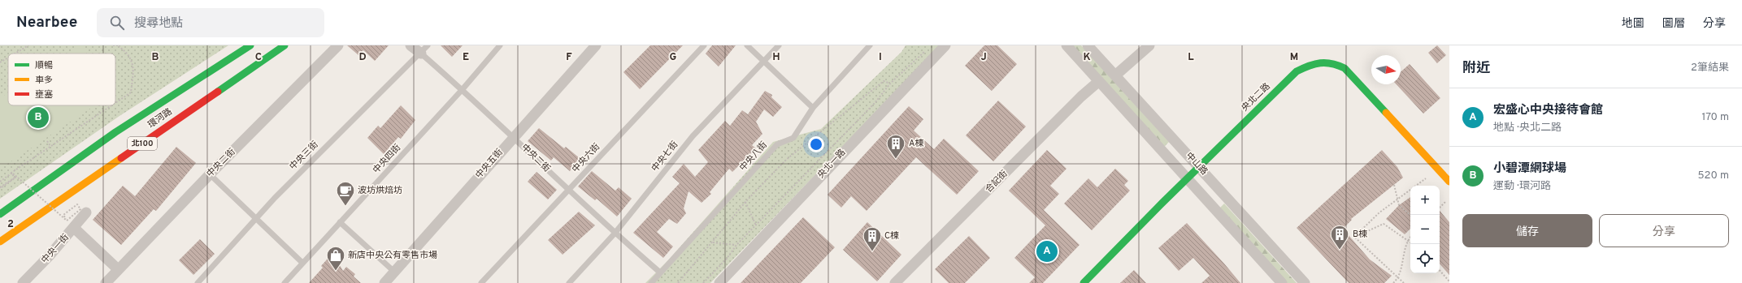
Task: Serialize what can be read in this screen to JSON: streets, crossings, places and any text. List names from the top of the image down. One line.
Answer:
{"streets":{"main road":["央北二路","環河路","北100"],"street":["中央二街","中央五街","央北一路","中山路","合記街","中央一街"],"lane":["中央三街","中央七街","中央八街","中央六街","中央四街"]},"crossings":[["央北二路","中山路"],["中央三街","中央二街"],["中央七街","中央二街"],["中央八街","中央二街"],["中央二街","中央六街"],["中央二街","中央四街"],["中央二街","中央五街"],["中山路","合記街"]],"places":{"building":["A棟","B棟","C棟"],"cafe":["波坊烘焙坊"],"shop":["新店中央公有零售市場"]},"legend":["順暢","車多","壅塞"],"north":"right","page":{"header":"Nearbee","search":"搜尋地點","nav":["地圖","圖層","分享"],"heading":["附近","2筆結果"],"list":[{"mark":"A","name":"宏盛心中央接待會館","note":"地點 · 央北二路","value":"170 m"},{"mark":"B","name":"小碧潭網球場","note":"運動 · 環河路","value":"520 m"}],"pins":["B","A"],"map_buttons":["+","−"],"buttons":["儲存","分享"]},"grid":{"columns":["B","C","D","E","F","G","H","I","J","K","L","M"],"rows":["2"]}}
